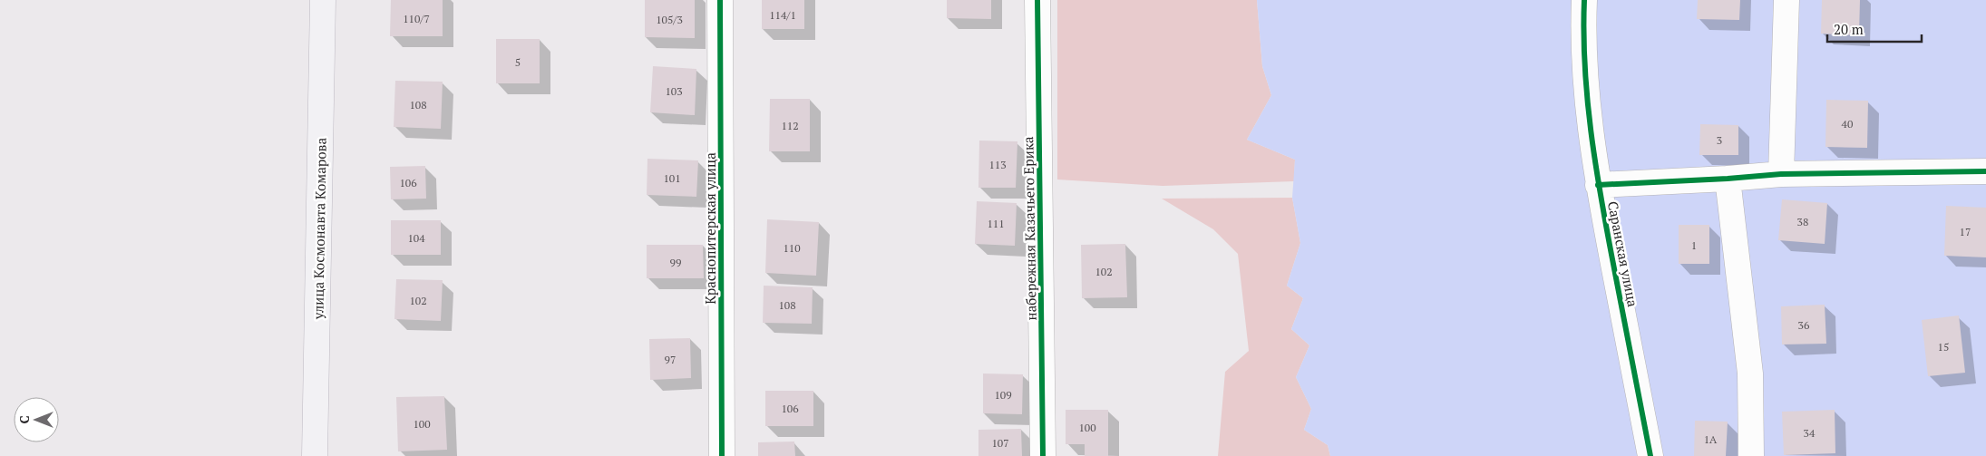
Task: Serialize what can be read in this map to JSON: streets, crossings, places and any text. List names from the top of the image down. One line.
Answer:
{"streets":{"main road":["улица Космонавта Комарова"],"street":["Краснопитерская улица","набережная Казачьего Ерика","Саранская улица"]},"house_numbers":["114/1","110/7","105/3","5","103","108","40","112","3","113","101","106","38","111","17","104","1","110","99","102","102","108","36","15","97","109","106","100","100","34","1А","107"],"scale_bar":"20 m","north":"left"}
